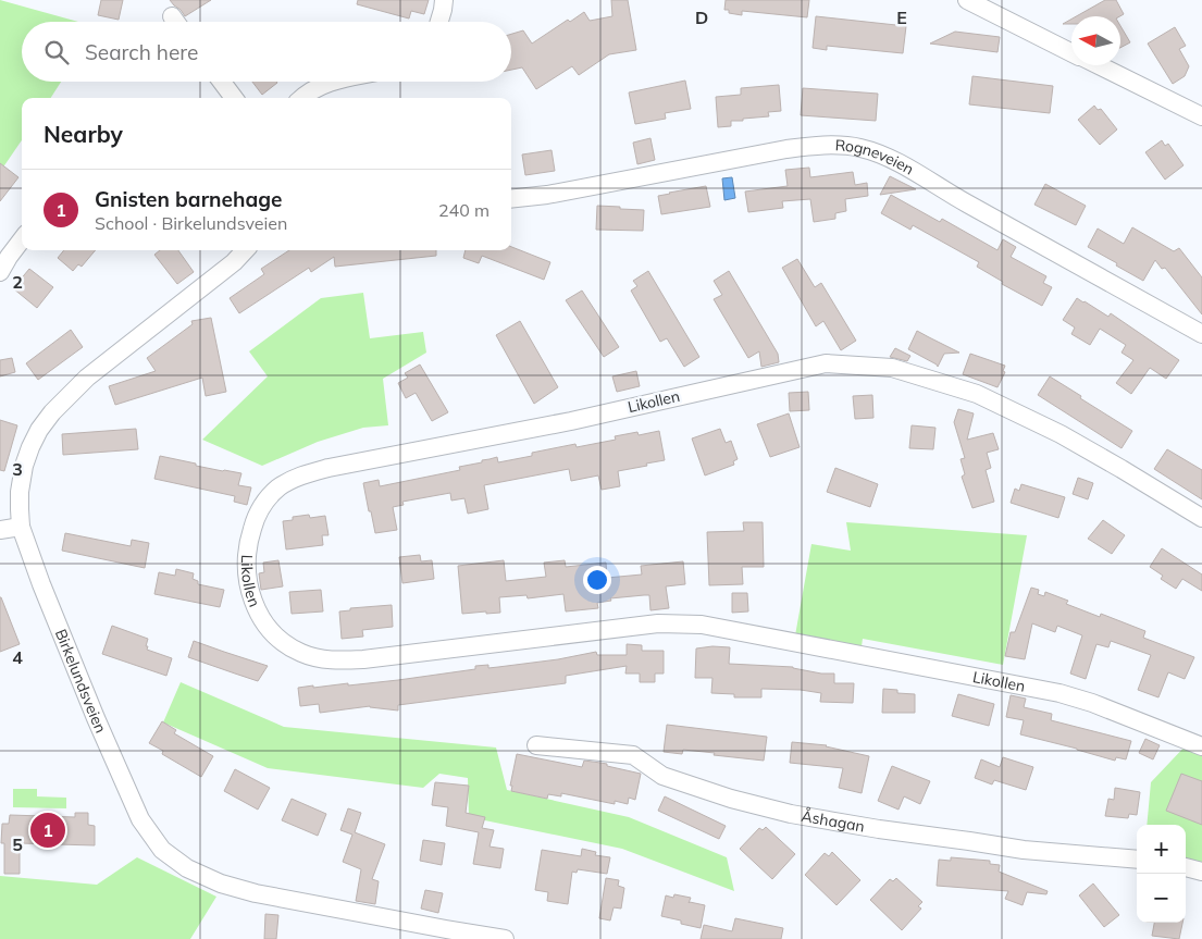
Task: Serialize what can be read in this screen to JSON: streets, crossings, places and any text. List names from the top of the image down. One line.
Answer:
{"streets":{"street":["Rogneveien","Likollen","Birkelundsveien","Åshagan"]},"north":"left","page":{"search":"Search here","heading":"Nearby","list":[{"mark":"1","name":"Gnisten barnehage","note":"School · Birkelundsveien","value":"240 m"}],"pins":"1","map_buttons":["+","−"]},"grid":{"columns":["D","E"],"rows":["2","3","4","5"]}}
